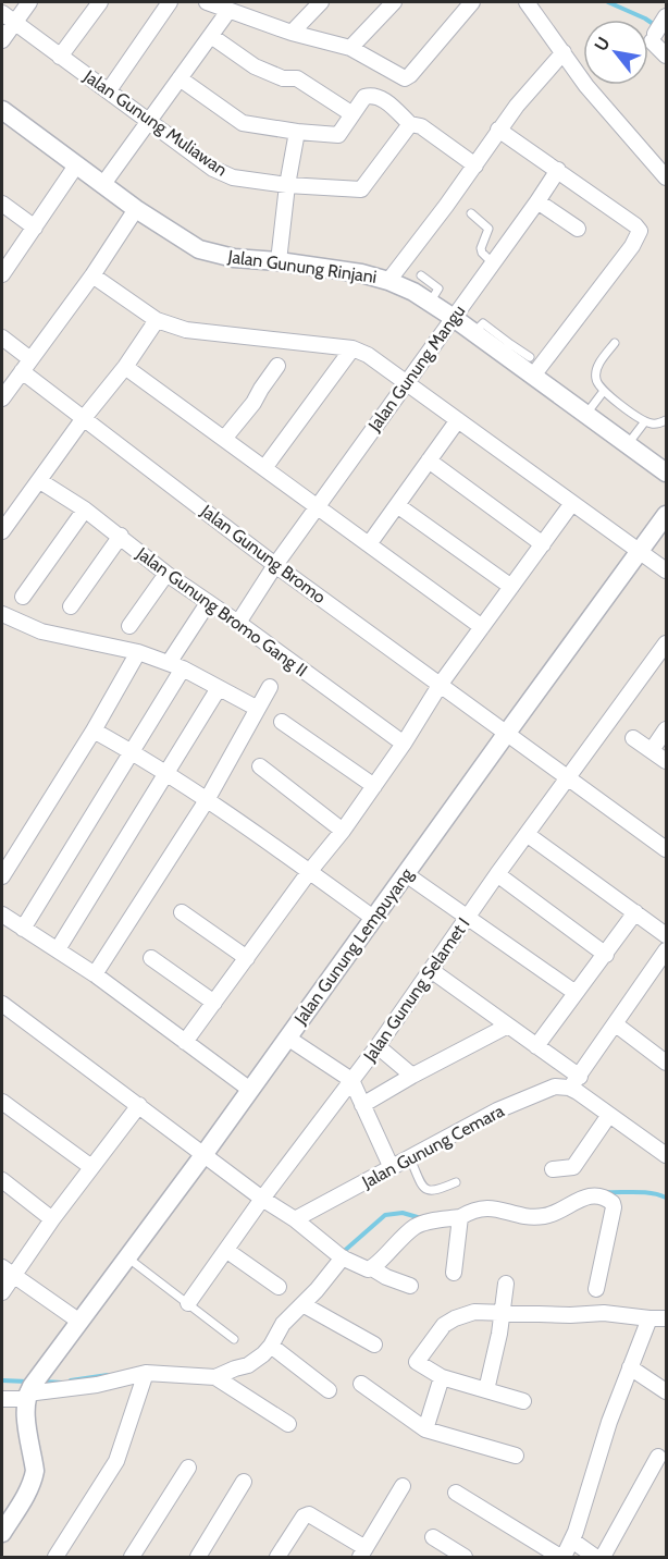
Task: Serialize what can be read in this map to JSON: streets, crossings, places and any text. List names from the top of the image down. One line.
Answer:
{"streets":{"street":["Jalan Gunung Muliawan","Jalan Gunung Rinjani","Jalan Gunung Mangu","Jalan Gunung Bromo","Jalan Gunung Bromo Gang II","Jalan Gunung Lempuyang","Jalan Gunung Selamet I","Jalan Gunung Cemara"]},"crossings":[["Jalan Gunung Rinjani","Jalan Gunung Mangu"],["Jalan Gunung Mangu","Jalan Gunung Bromo"],["Jalan Gunung Mangu","Jalan Gunung Bromo Gang II"],["Jalan Gunung Bromo","Jalan Gunung Lempuyang"],["Jalan Gunung Bromo","Jalan Gunung Selamet I"]],"north":"top left"}
